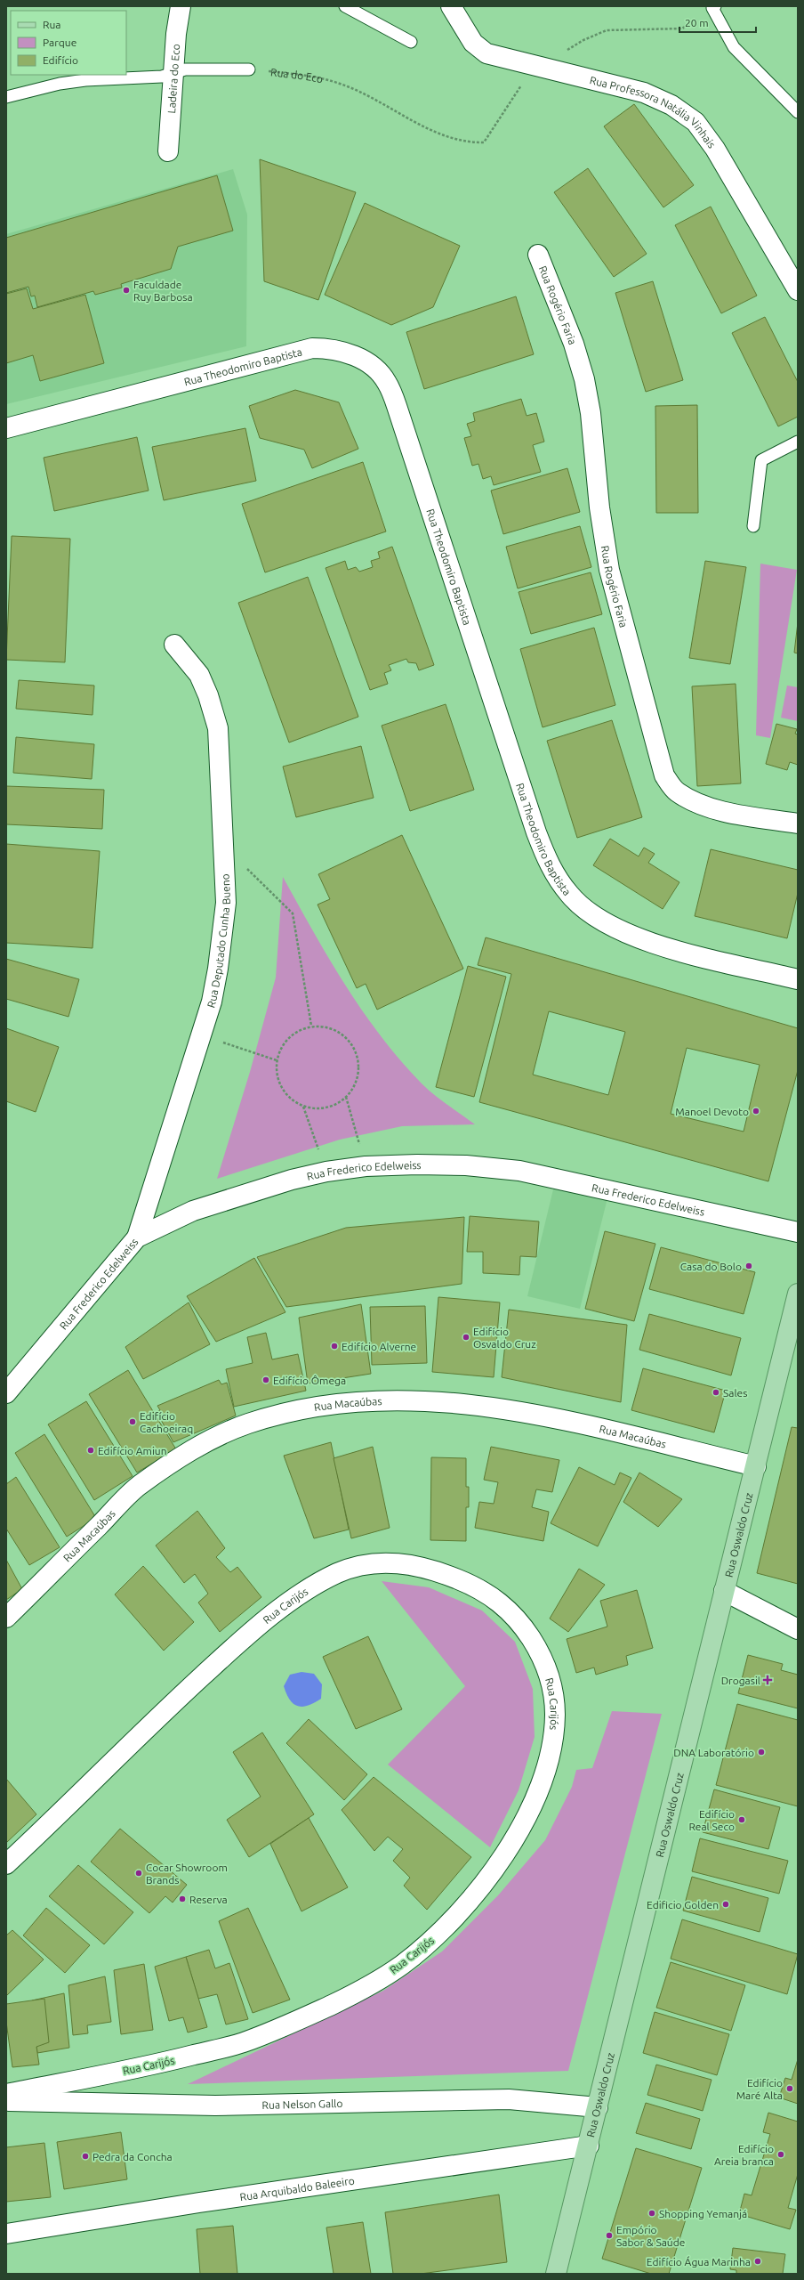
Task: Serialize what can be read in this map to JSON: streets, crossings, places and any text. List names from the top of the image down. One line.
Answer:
{"streets":{"main road":["Rua Oswaldo Cruz"],"street":["Ladeira do Eco","Rua Professora Natália Vinhais","Rua Rogério Faria","Rua Theodomiro Baptista","Rua Deputado Cunha Bueno","Rua Frederico Edelweiss","Rua Macaúbas","Rua Carijós","Rua Nelson Gallo","Rua Arquibaldo Baleeiro"],"path":["Rua do Eco"]},"crossings":[["Rua do Eco","Rua Professora Natália Vinhais"],["Rua Deputado Cunha Bueno","Rua Frederico Edelweiss"],["Rua Macaúbas","Rua Oswaldo Cruz"],["Rua Oswaldo Cruz","Rua Nelson Gallo"],["Rua Oswaldo Cruz","Rua Arquibaldo Baleeiro"]],"places":{"other":["Faculdade Ruy Barbosa","Manoel Devoto","Casa do Bolo","Edifício Osvaldo Cruz","Edifício Alverne","Edifício Ômega","Sales","Edifício Cachoeiraq","Edifício Amiun","DNA Laboratório","Edifício Real Seco","Cocar Showroom Brands","Reserva","Edificio Golden","Edifício Maré Alta","Edifício Areia branca","Pedra da Concha","Shopping Yemanjá","Empório Sabor & Saúde","Edifício Água Marinha"],"health":["Drogasil"]},"legend":["Rua","Parque","Edifício"],"scale_bar":"20 m"}
